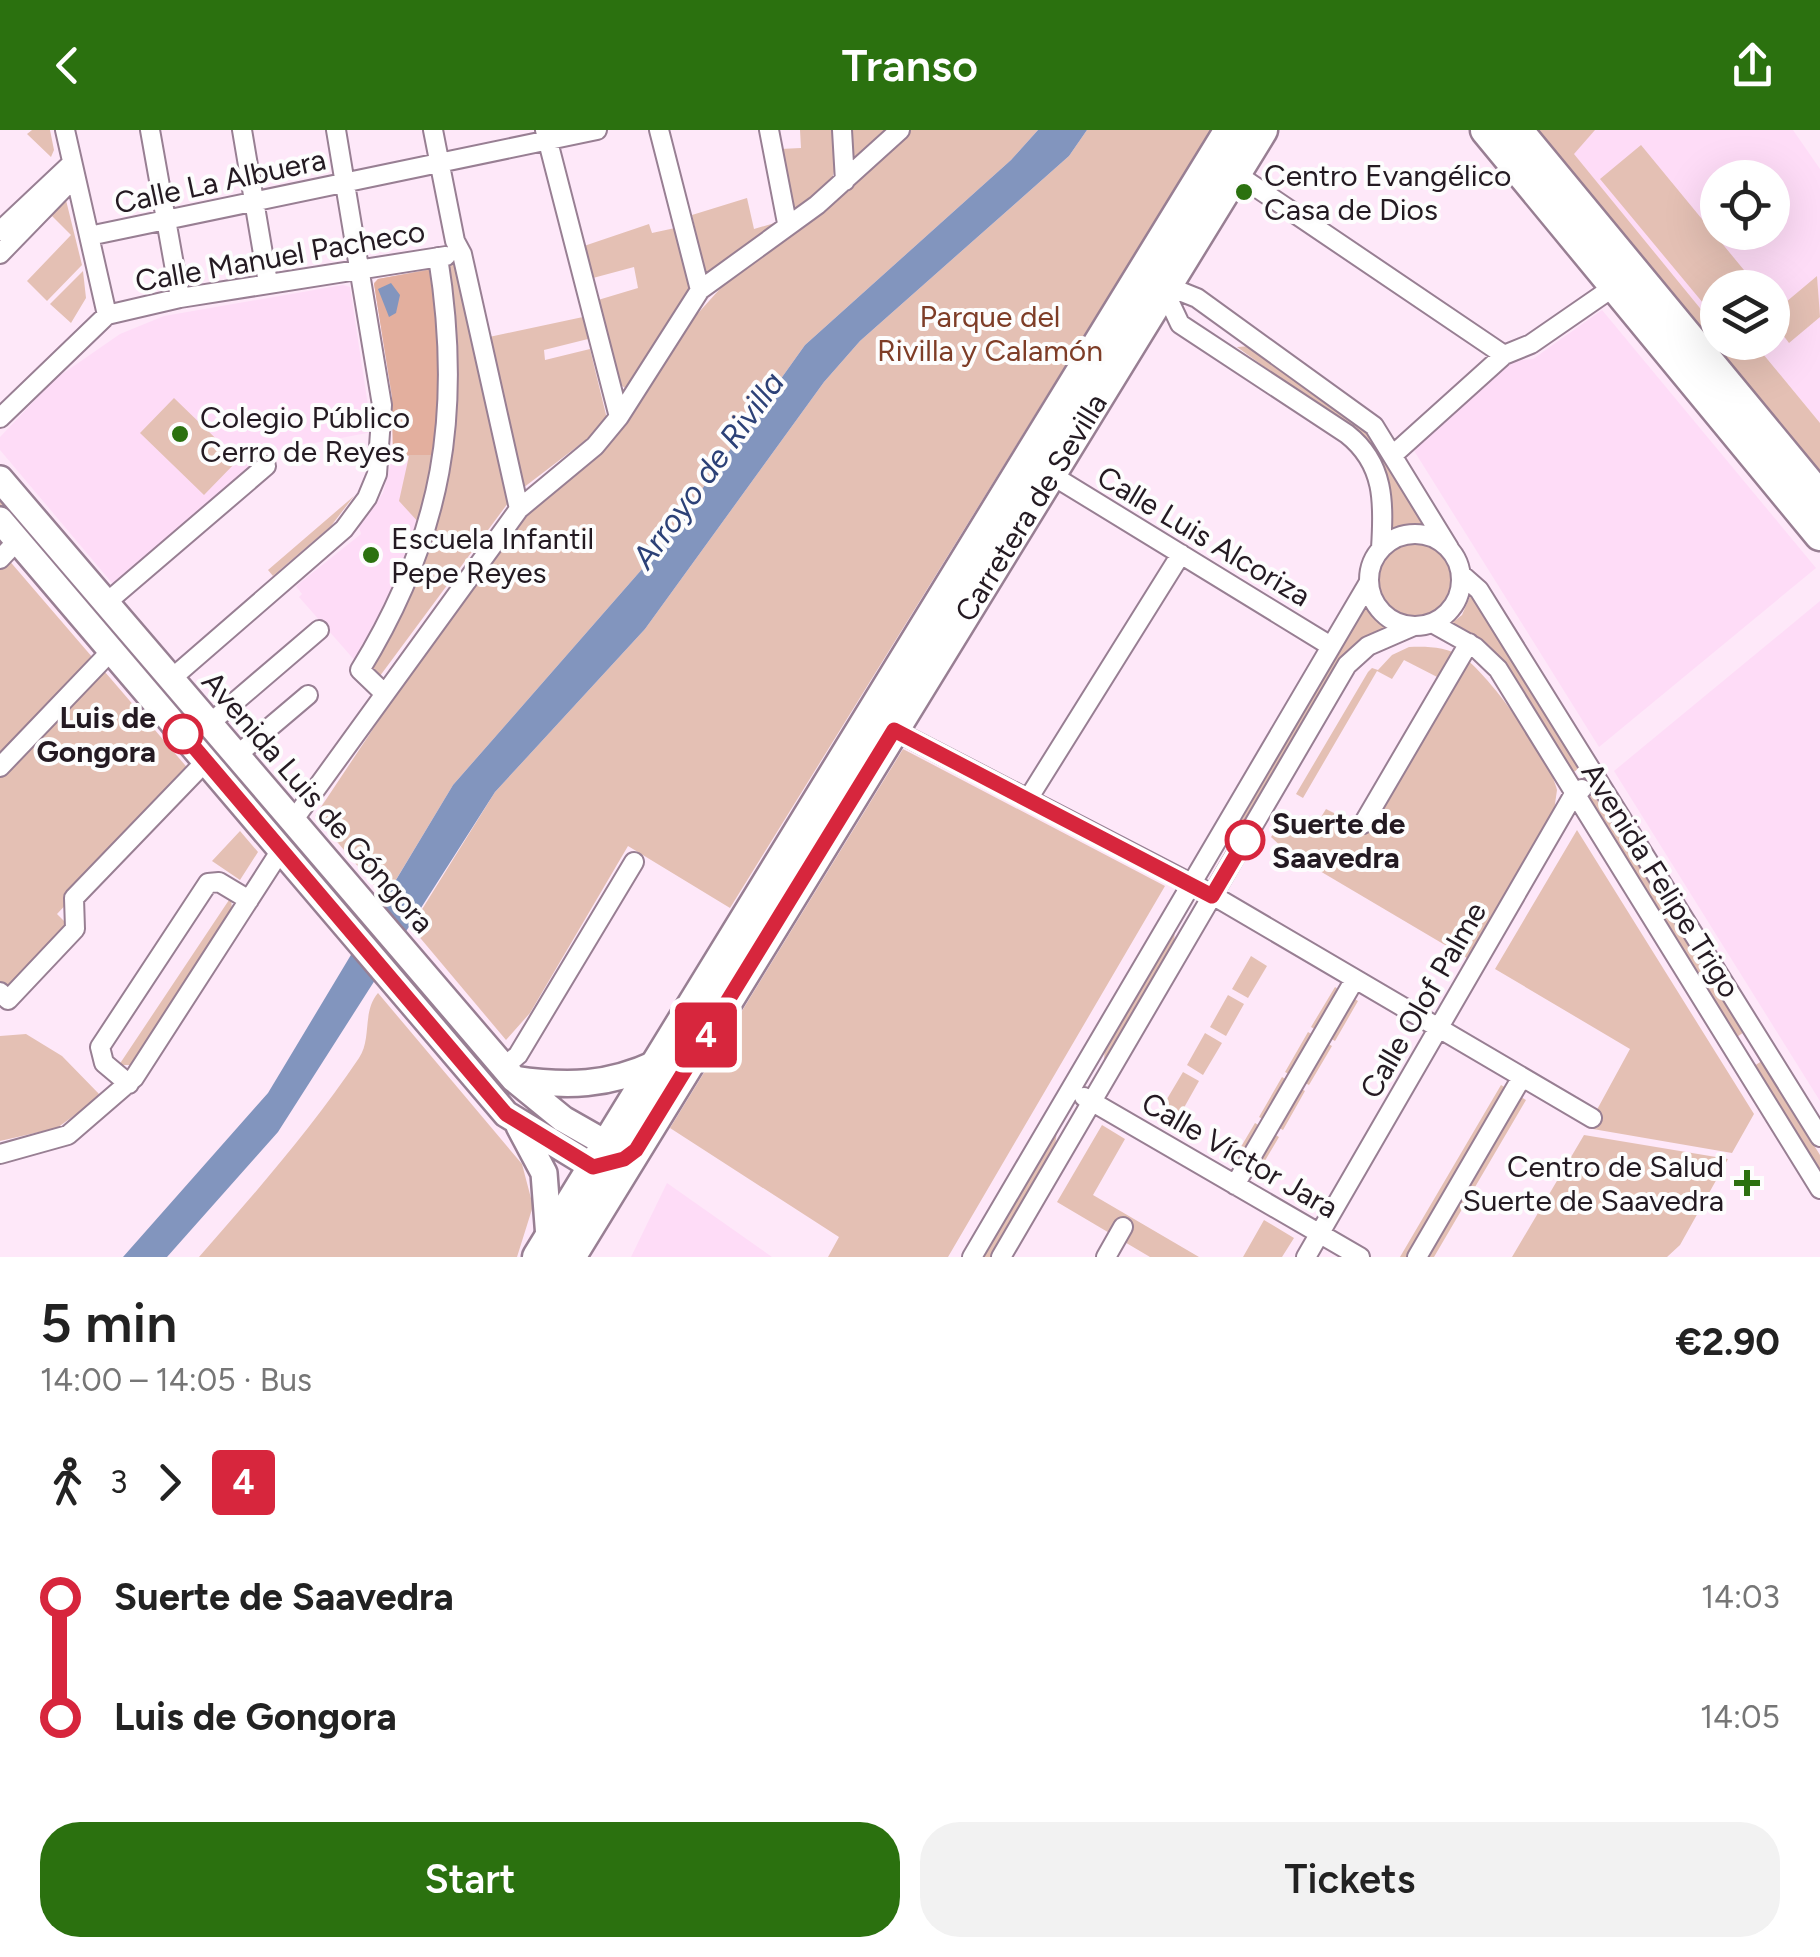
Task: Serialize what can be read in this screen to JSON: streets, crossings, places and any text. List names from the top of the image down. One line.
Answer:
{"streets":{"highway":["Carretera de Sevilla"],"main road":["Avenida Luis de Góngora"],"street":["Calle La Albuera","Calle Manuel Pacheco","Calle Luis Alcoriza","Avenida Felipe Trigo","Calle Olof Palme","Calle Víctor Jara"]},"crossings":[["Carretera de Sevilla","Calle Luis Alcoriza"],["Avenida Felipe Trigo","Calle Olof Palme"],["Calle Olof Palme","Calle Víctor Jara"]],"water":["Arroyo de Rivilla"],"parks":["Parque del Rivilla y Calamón"],"places":{"other":["Centro Evangélico Casa de Dios","Colegio Público Cerro de Reyes","Escuela Infantil Pepe Reyes","Luis de Gongora","Suerte de Saavedra"],"health":["Centro de Salud Suerte de Saavedra"]},"lines":["bus line 4"],"page":{"header":"Transo","on_map":"4","heading":["5 min","14:00 – 14:05 · Bus","€2.90"],"legs":["3","4"],"list":[{"name":"Suerte de Saavedra","value":"14:03"},{"name":"Luis de Gongora","value":"14:05"}],"buttons":["Start","Tickets"]}}
